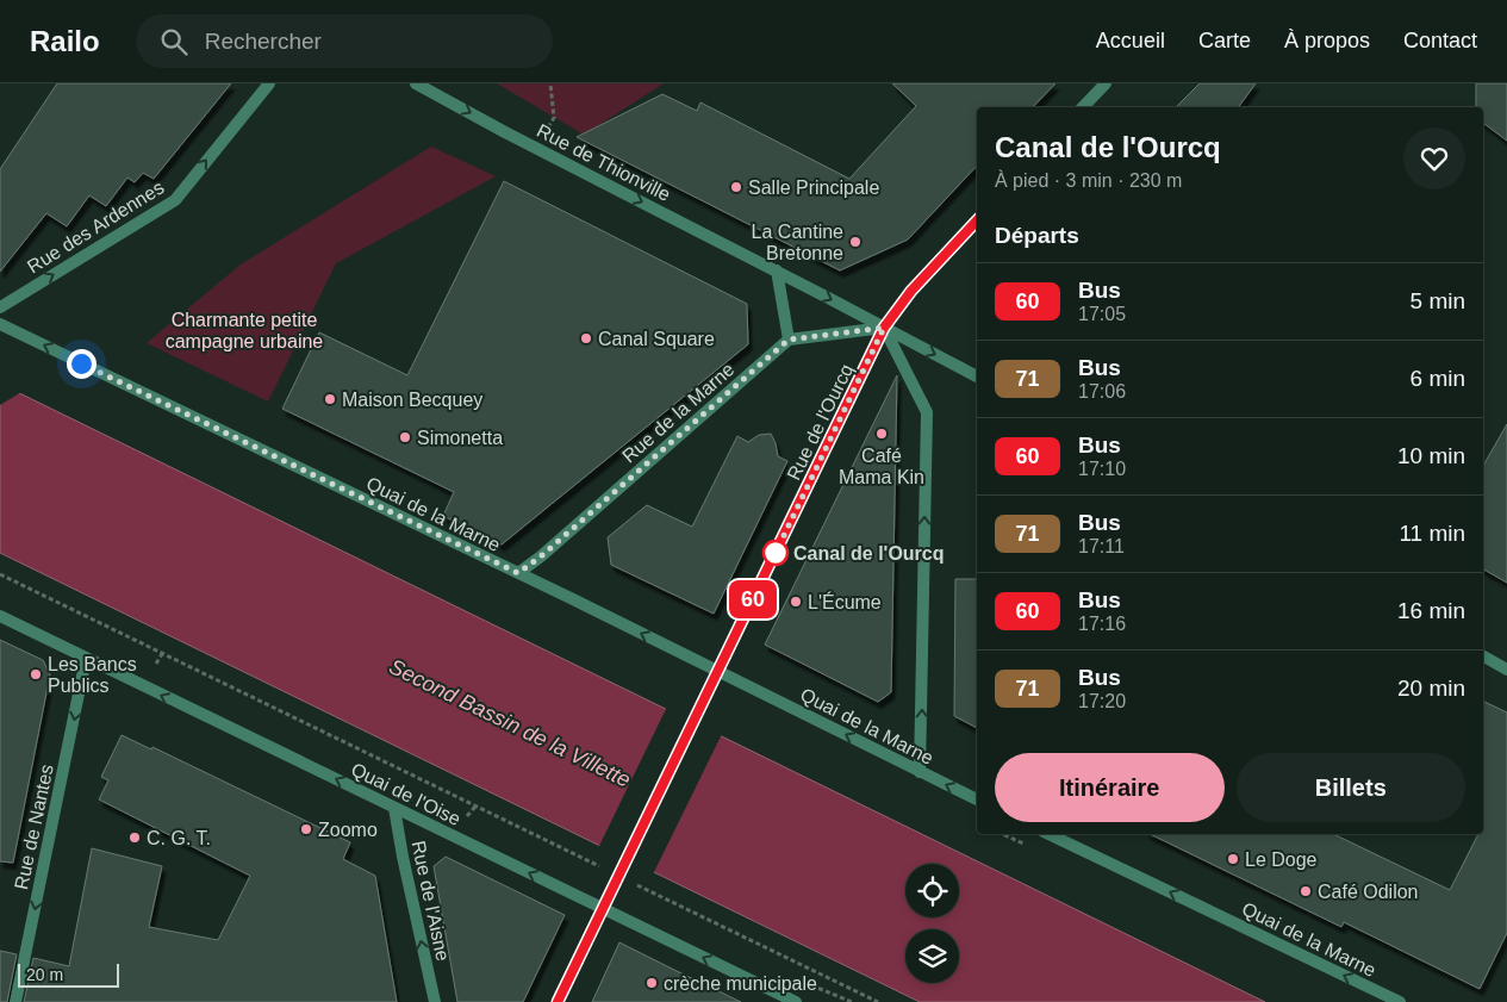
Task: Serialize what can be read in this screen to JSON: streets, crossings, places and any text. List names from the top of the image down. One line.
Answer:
{"streets":{"street":["Rue de Thionville","Rue des Ardennes","Rue de la Marne","Rue de l'Ourcq","Quai de la Marne","Quai de l'Oise","Rue de Nantes","Rue de l'Aisne"]},"crossings":[["Rue de Thionville","Rue de l'Ourcq"],["Rue de la Marne","Quai de la Marne"],["Quai de l'Oise","Rue de Nantes"],["Quai de l'Oise","Rue de l'Aisne"]],"one_way":["Rue de Thionville","Rue des Ardennes","Quai de la Marne","Quai de l'Oise","Rue de Nantes","Rue de l'Aisne"],"water":["Second Bassin de la Villette"],"parks":["Charmante petite campagne urbaine"],"places":["Salle Principale","La Cantine Bretonne","Canal Square","Maison Becquey","Café Mama Kin","Simonetta","Canal de l'Ourcq","L'Écume","Les Bancs Publics","Zoomo","C. G. T.","Le Doge","Café Odilon","crèche municipale"],"lines":["bus line 60"],"scale_bar":"20 m","page":{"header":"Railo","search":"Rechercher","nav":["Accueil","Carte","À propos","Contact"],"on_map":"60","heading":[["Canal de l'Ourcq","À pied · 3 min · 230 m"],"Départs"],"list":[{"mark":"60","name":"Bus","note":"17:05","value":"5 min"},{"mark":"71","name":"Bus","note":"17:06","value":"6 min"},{"mark":"60","name":"Bus","note":"17:10","value":"10 min"},{"mark":"71","name":"Bus","note":"17:11","value":"11 min"},{"mark":"60","name":"Bus","note":"17:16","value":"16 min"},{"mark":"71","name":"Bus","note":"17:20","value":"20 min"}],"buttons":["Itinéraire","Billets"],"scale":"20 m"}}
